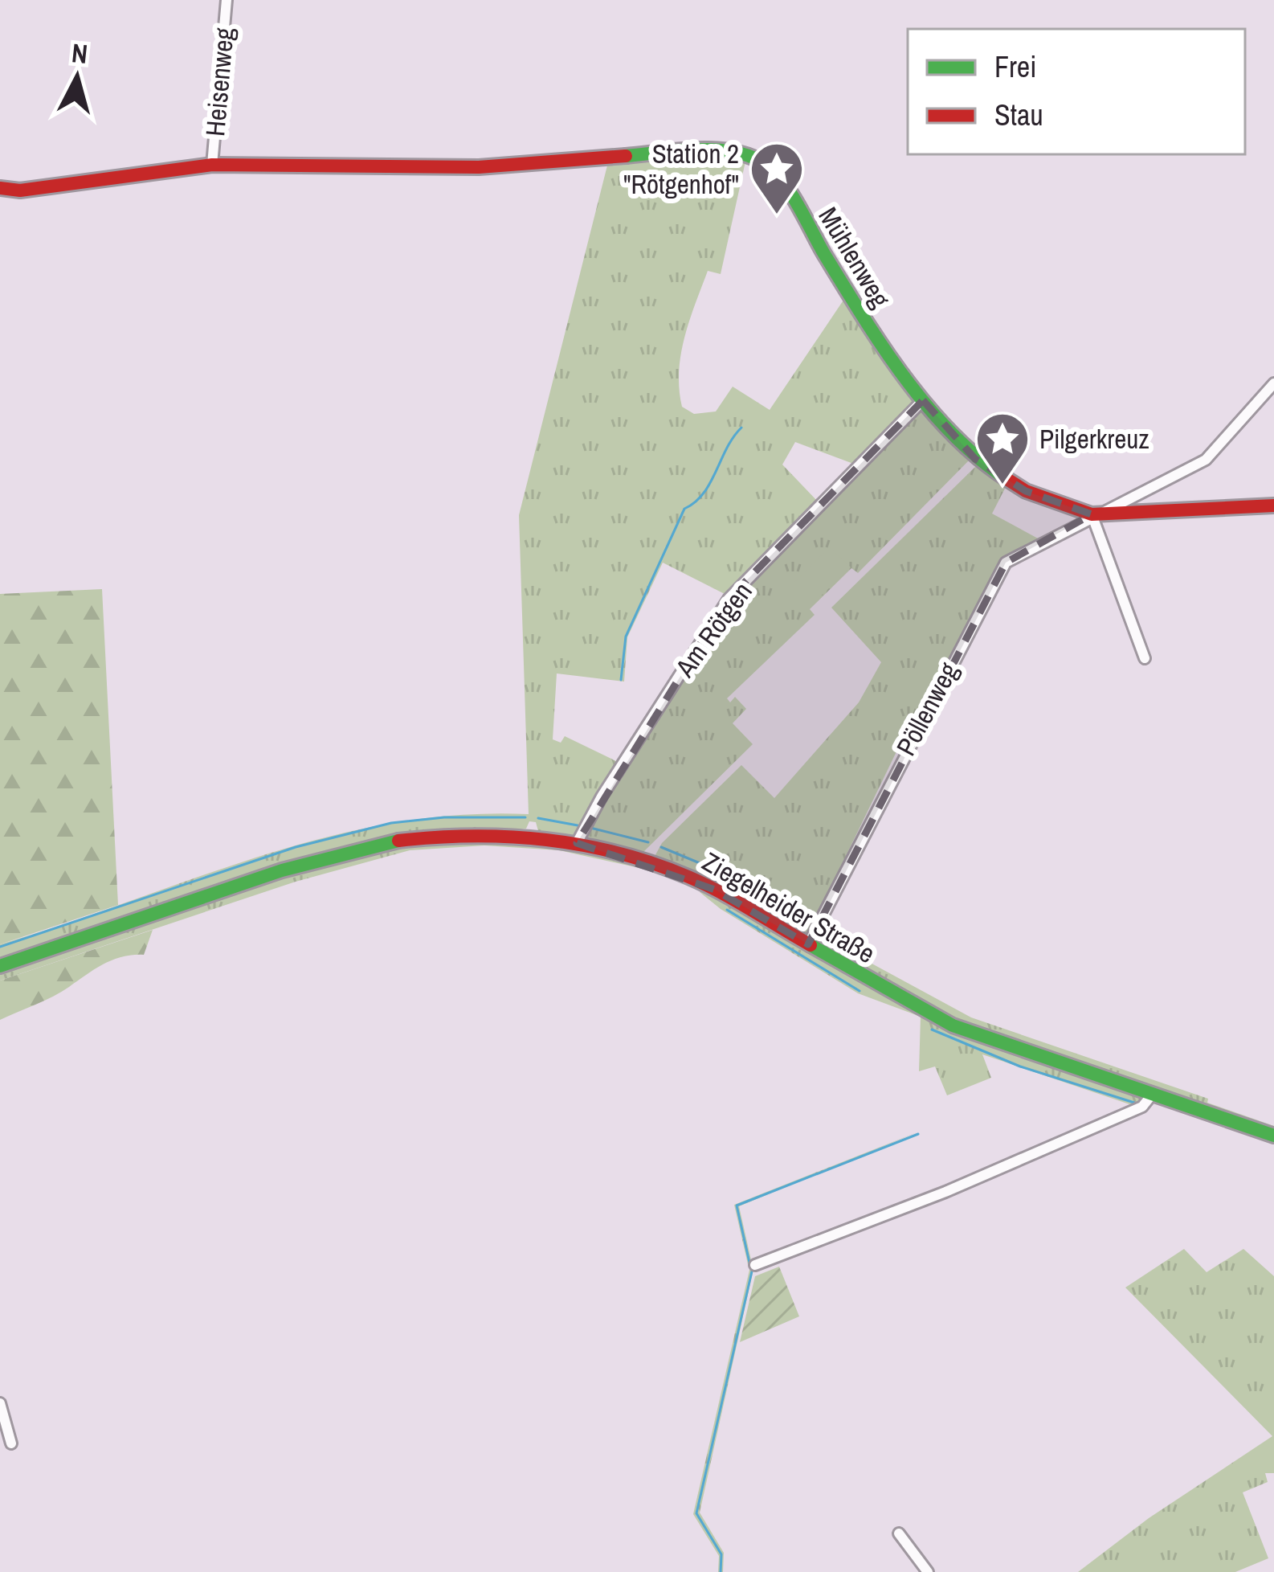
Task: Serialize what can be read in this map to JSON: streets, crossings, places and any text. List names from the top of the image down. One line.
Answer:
{"streets":{"street":["Heisenweg","Mühlenweg","Am Rötgen","Pöllenweg","Ziegelheider Straße"]},"crossings":[["Heisenweg","Mühlenweg"],["Mühlenweg","Am Rötgen"],["Mühlenweg","Pöllenweg"],["Am Rötgen","Ziegelheider Straße"],["Pöllenweg","Ziegelheider Straße"]],"places":{"place":["Station 2 \"Rötgenhof\"","Pilgerkreuz"]},"legend":["Frei","Stau"],"north":"top"}
